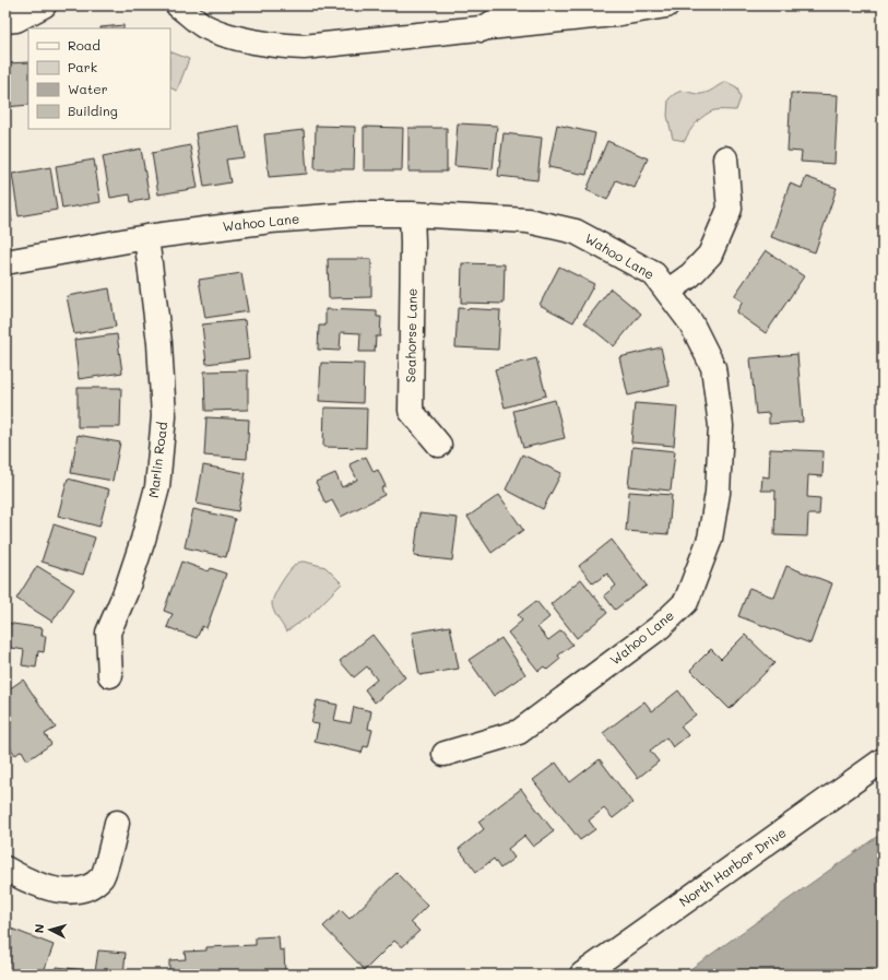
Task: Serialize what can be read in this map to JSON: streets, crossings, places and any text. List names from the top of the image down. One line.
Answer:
{"streets":{"street":["Wahoo Lane","Seahorse Lane","Marlin Road","North Harbor Drive"]},"crossings":[["Wahoo Lane","Seahorse Lane"],["Wahoo Lane","Marlin Road"]],"legend":["Road","Park","Water","Building"],"north":"left"}
